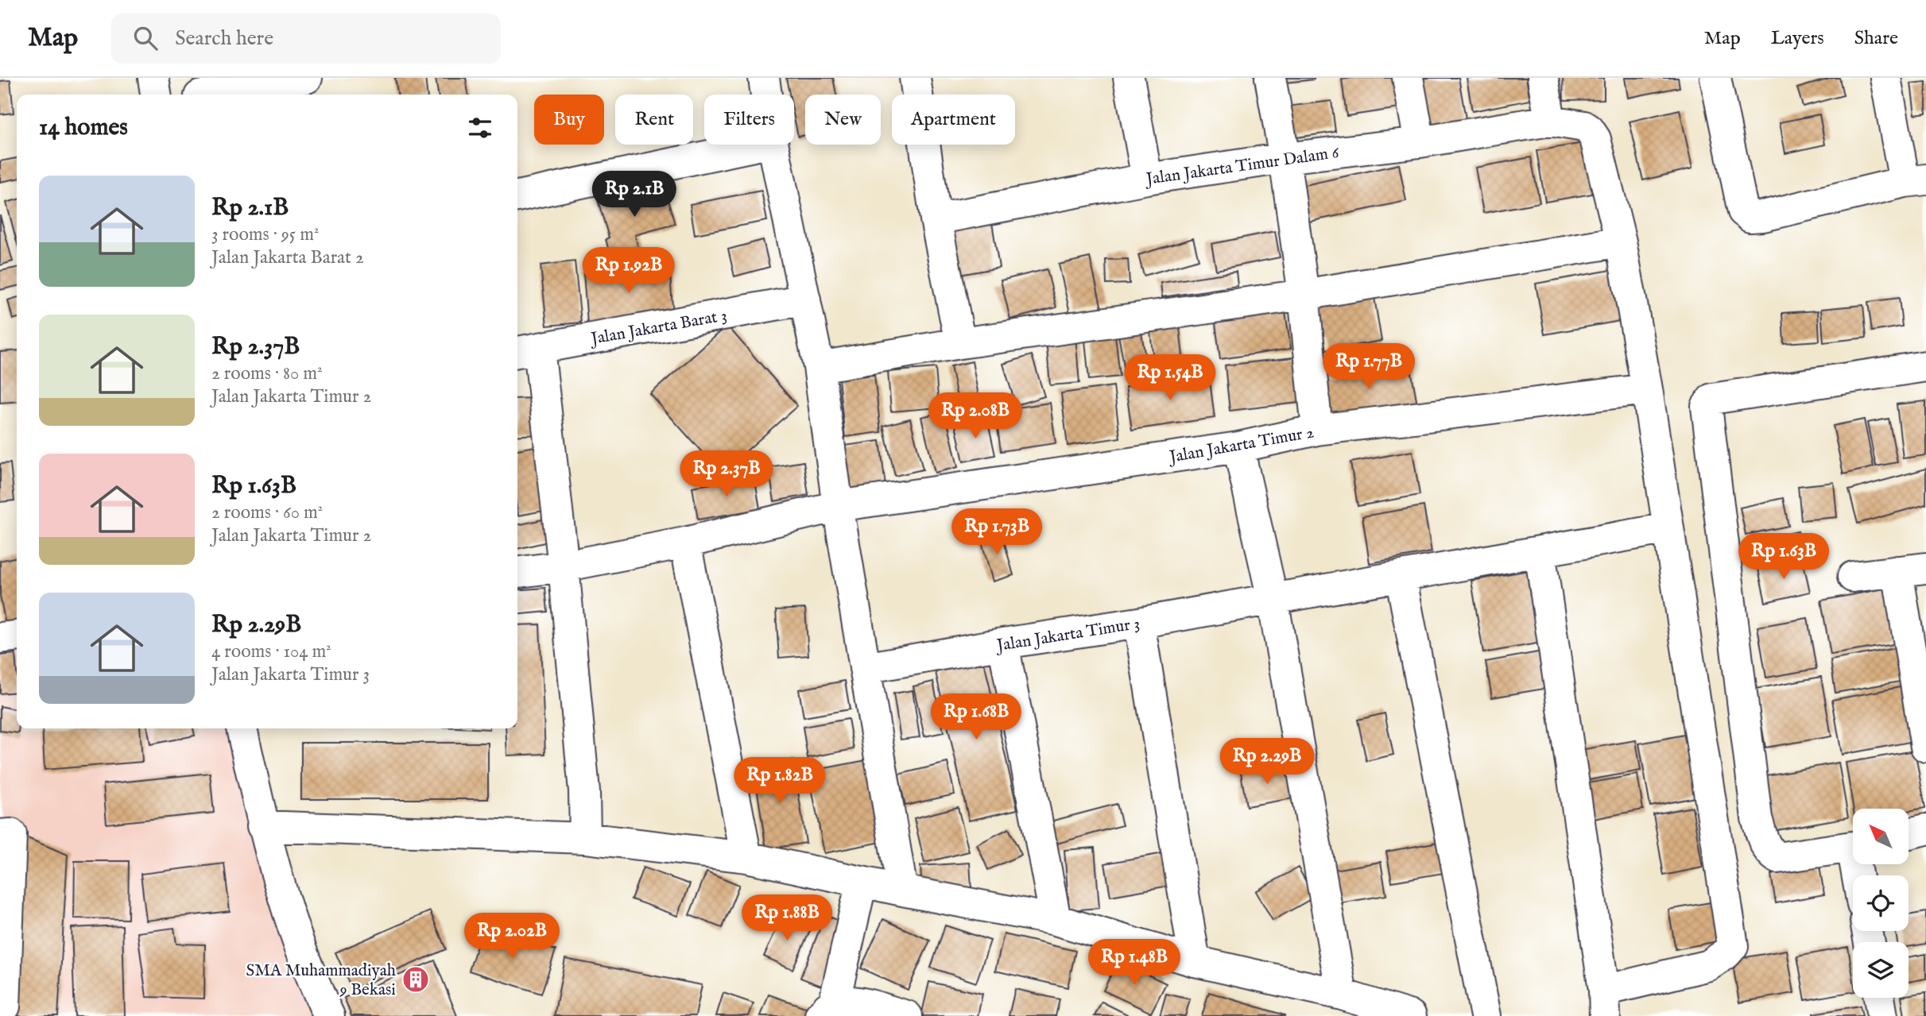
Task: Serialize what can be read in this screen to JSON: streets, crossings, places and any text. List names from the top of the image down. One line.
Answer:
{"streets":{"street":["Jalan Jakarta Timur Dalam 6","Jalan Jakarta Barat 3","Jalan Jakarta Timur 2","Jalan Jakarta Timur 3"]},"crossings":[["Jalan Jakarta Timur Dalam 6","Jalan Jakarta Timur 2"],["Jalan Jakarta Timur Dalam 6","Jalan Jakarta Timur 3"]],"places":{"building":["SMA Muhammadiyah 9 Bekasi"]},"north":"top left","page":{"header":"Map","search":"Search here","nav":["Map","Layers","Share"],"chip":["Buy","Rent","Filters","New","Apartment"],"heading":"14 homes","list":[{"name":"Rp 2.1B","note":"3 rooms · 95 m² · Jalan Jakarta Barat 2"},{"name":"Rp 2.37B","note":"2 rooms · 80 m² · Jalan Jakarta Timur 2"},{"name":"Rp 1.63B","note":"2 rooms · 60 m² · Jalan Jakarta Timur 2"},{"name":"Rp 2.29B","note":"4 rooms · 104 m² · Jalan Jakarta Timur 3"}],"price":["Rp 2.1B","Rp 1.92B","Rp 1.77B","Rp 1.54B","Rp 2.08B","Rp 2.37B","Rp 1.73B","Rp 1.63B","Rp 1.68B","Rp 2.29B","Rp 1.82B","Rp 1.88B","Rp 2.02B","Rp 1.48B"]}}
